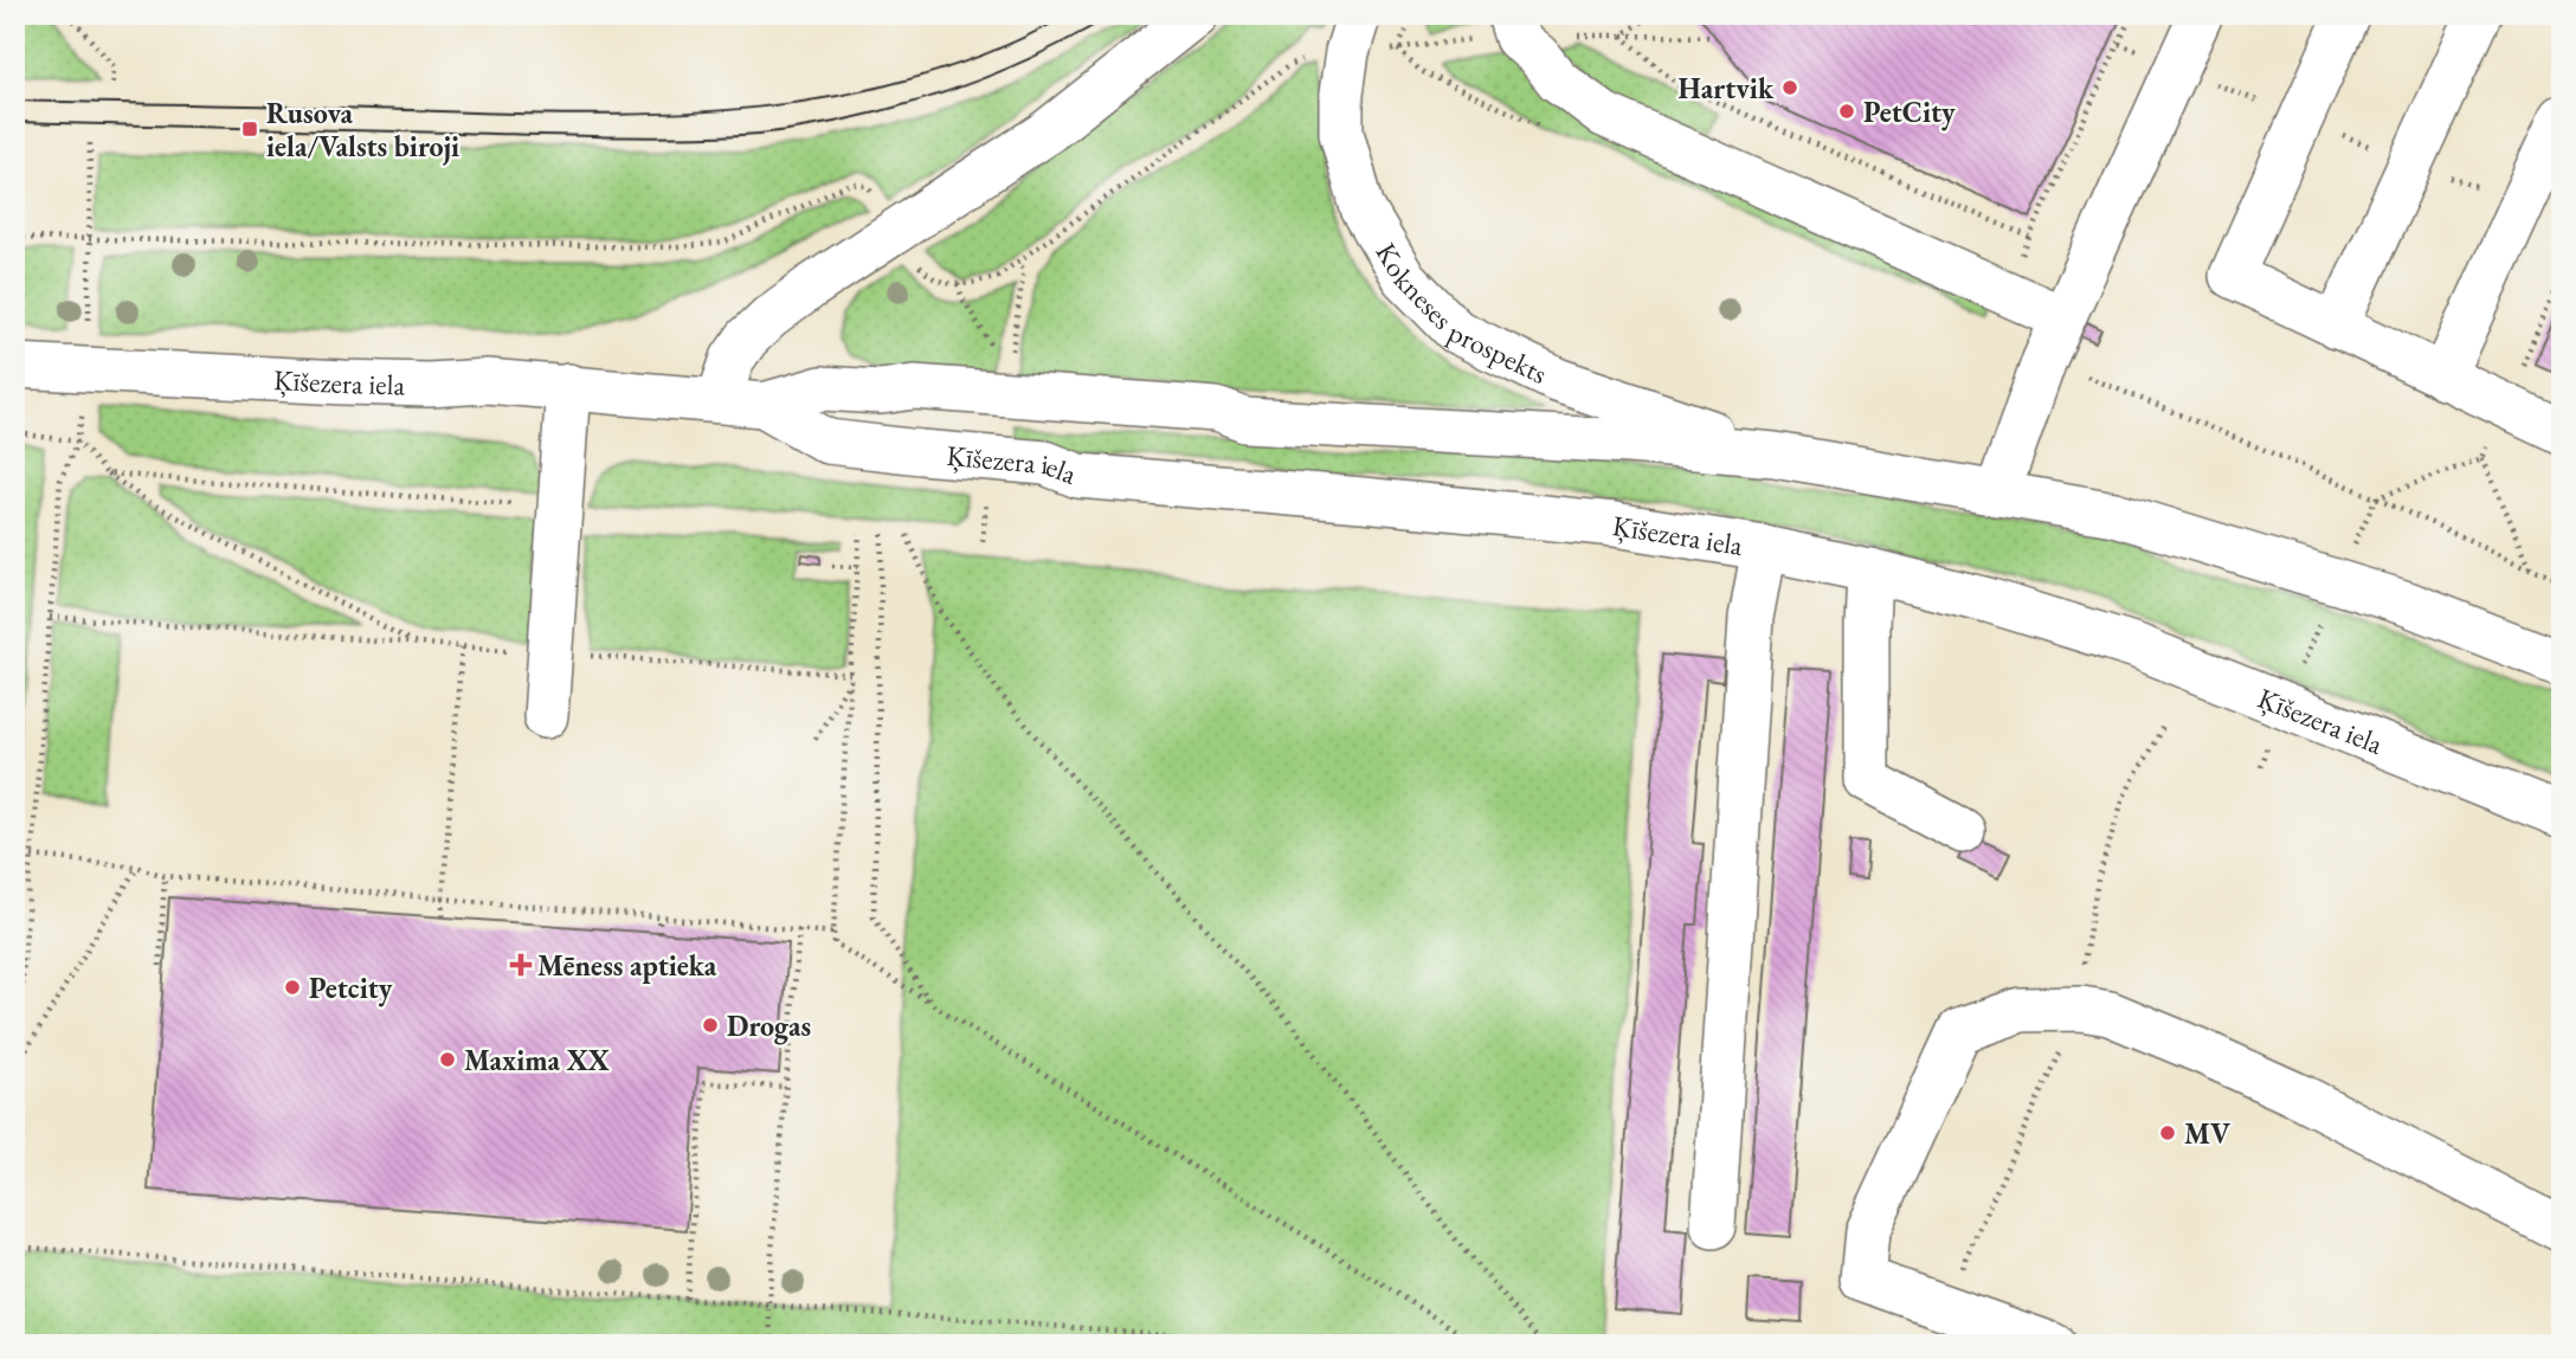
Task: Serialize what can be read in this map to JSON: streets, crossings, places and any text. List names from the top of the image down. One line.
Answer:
{"streets":{"street":["Kokneses prospekts","Ķīšezera iela"]},"crossings":[["Kokneses prospekts","Ķīšezera iela"]],"places":{"other":["Hartvik","PetCity","Petcity","Drogas","Maxima XX","MV"],"transit":["Rusova iela/Valsts biroji"],"health":["Mēness aptieka"]}}
